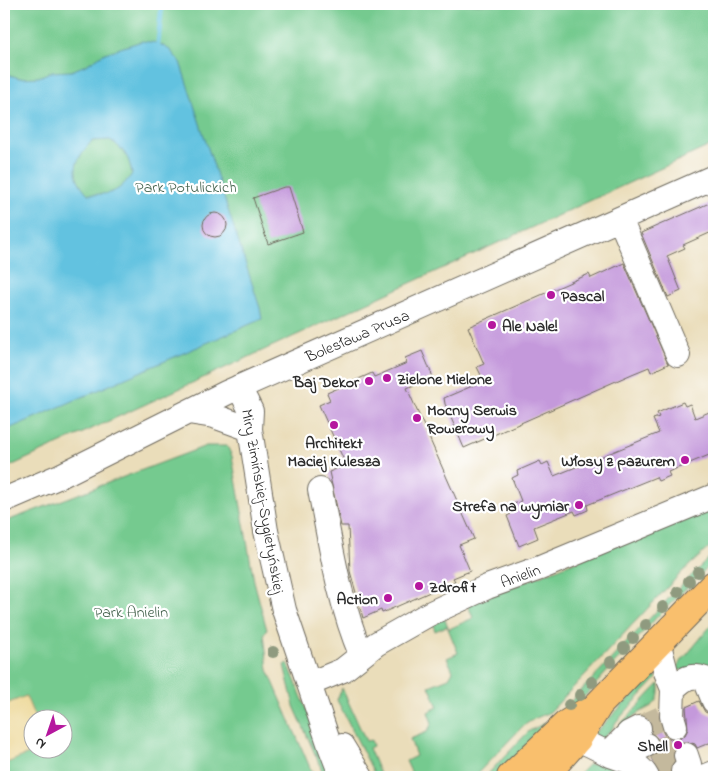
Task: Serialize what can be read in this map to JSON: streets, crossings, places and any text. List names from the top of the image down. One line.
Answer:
{"streets":{"street":["Bolesława Prusa","Miry Zimińskiej-Sygietyńskiej","Anielin"]},"crossings":[["Bolesława Prusa","Miry Zimińskiej-Sygietyńskiej"],["Miry Zimińskiej-Sygietyńskiej","Anielin"]],"parks":["Park Potulickich","Park Anielin"],"places":["Pascal","Ale Nale!","Zielone Mielone","Baj Dekor","Mocny Serwis Rowerowy","Architekt Maciej Kulesza","Włosy z pazurem","Strefa na wymiar","Zdrofit","Action","Shell"],"north":"bottom left"}
